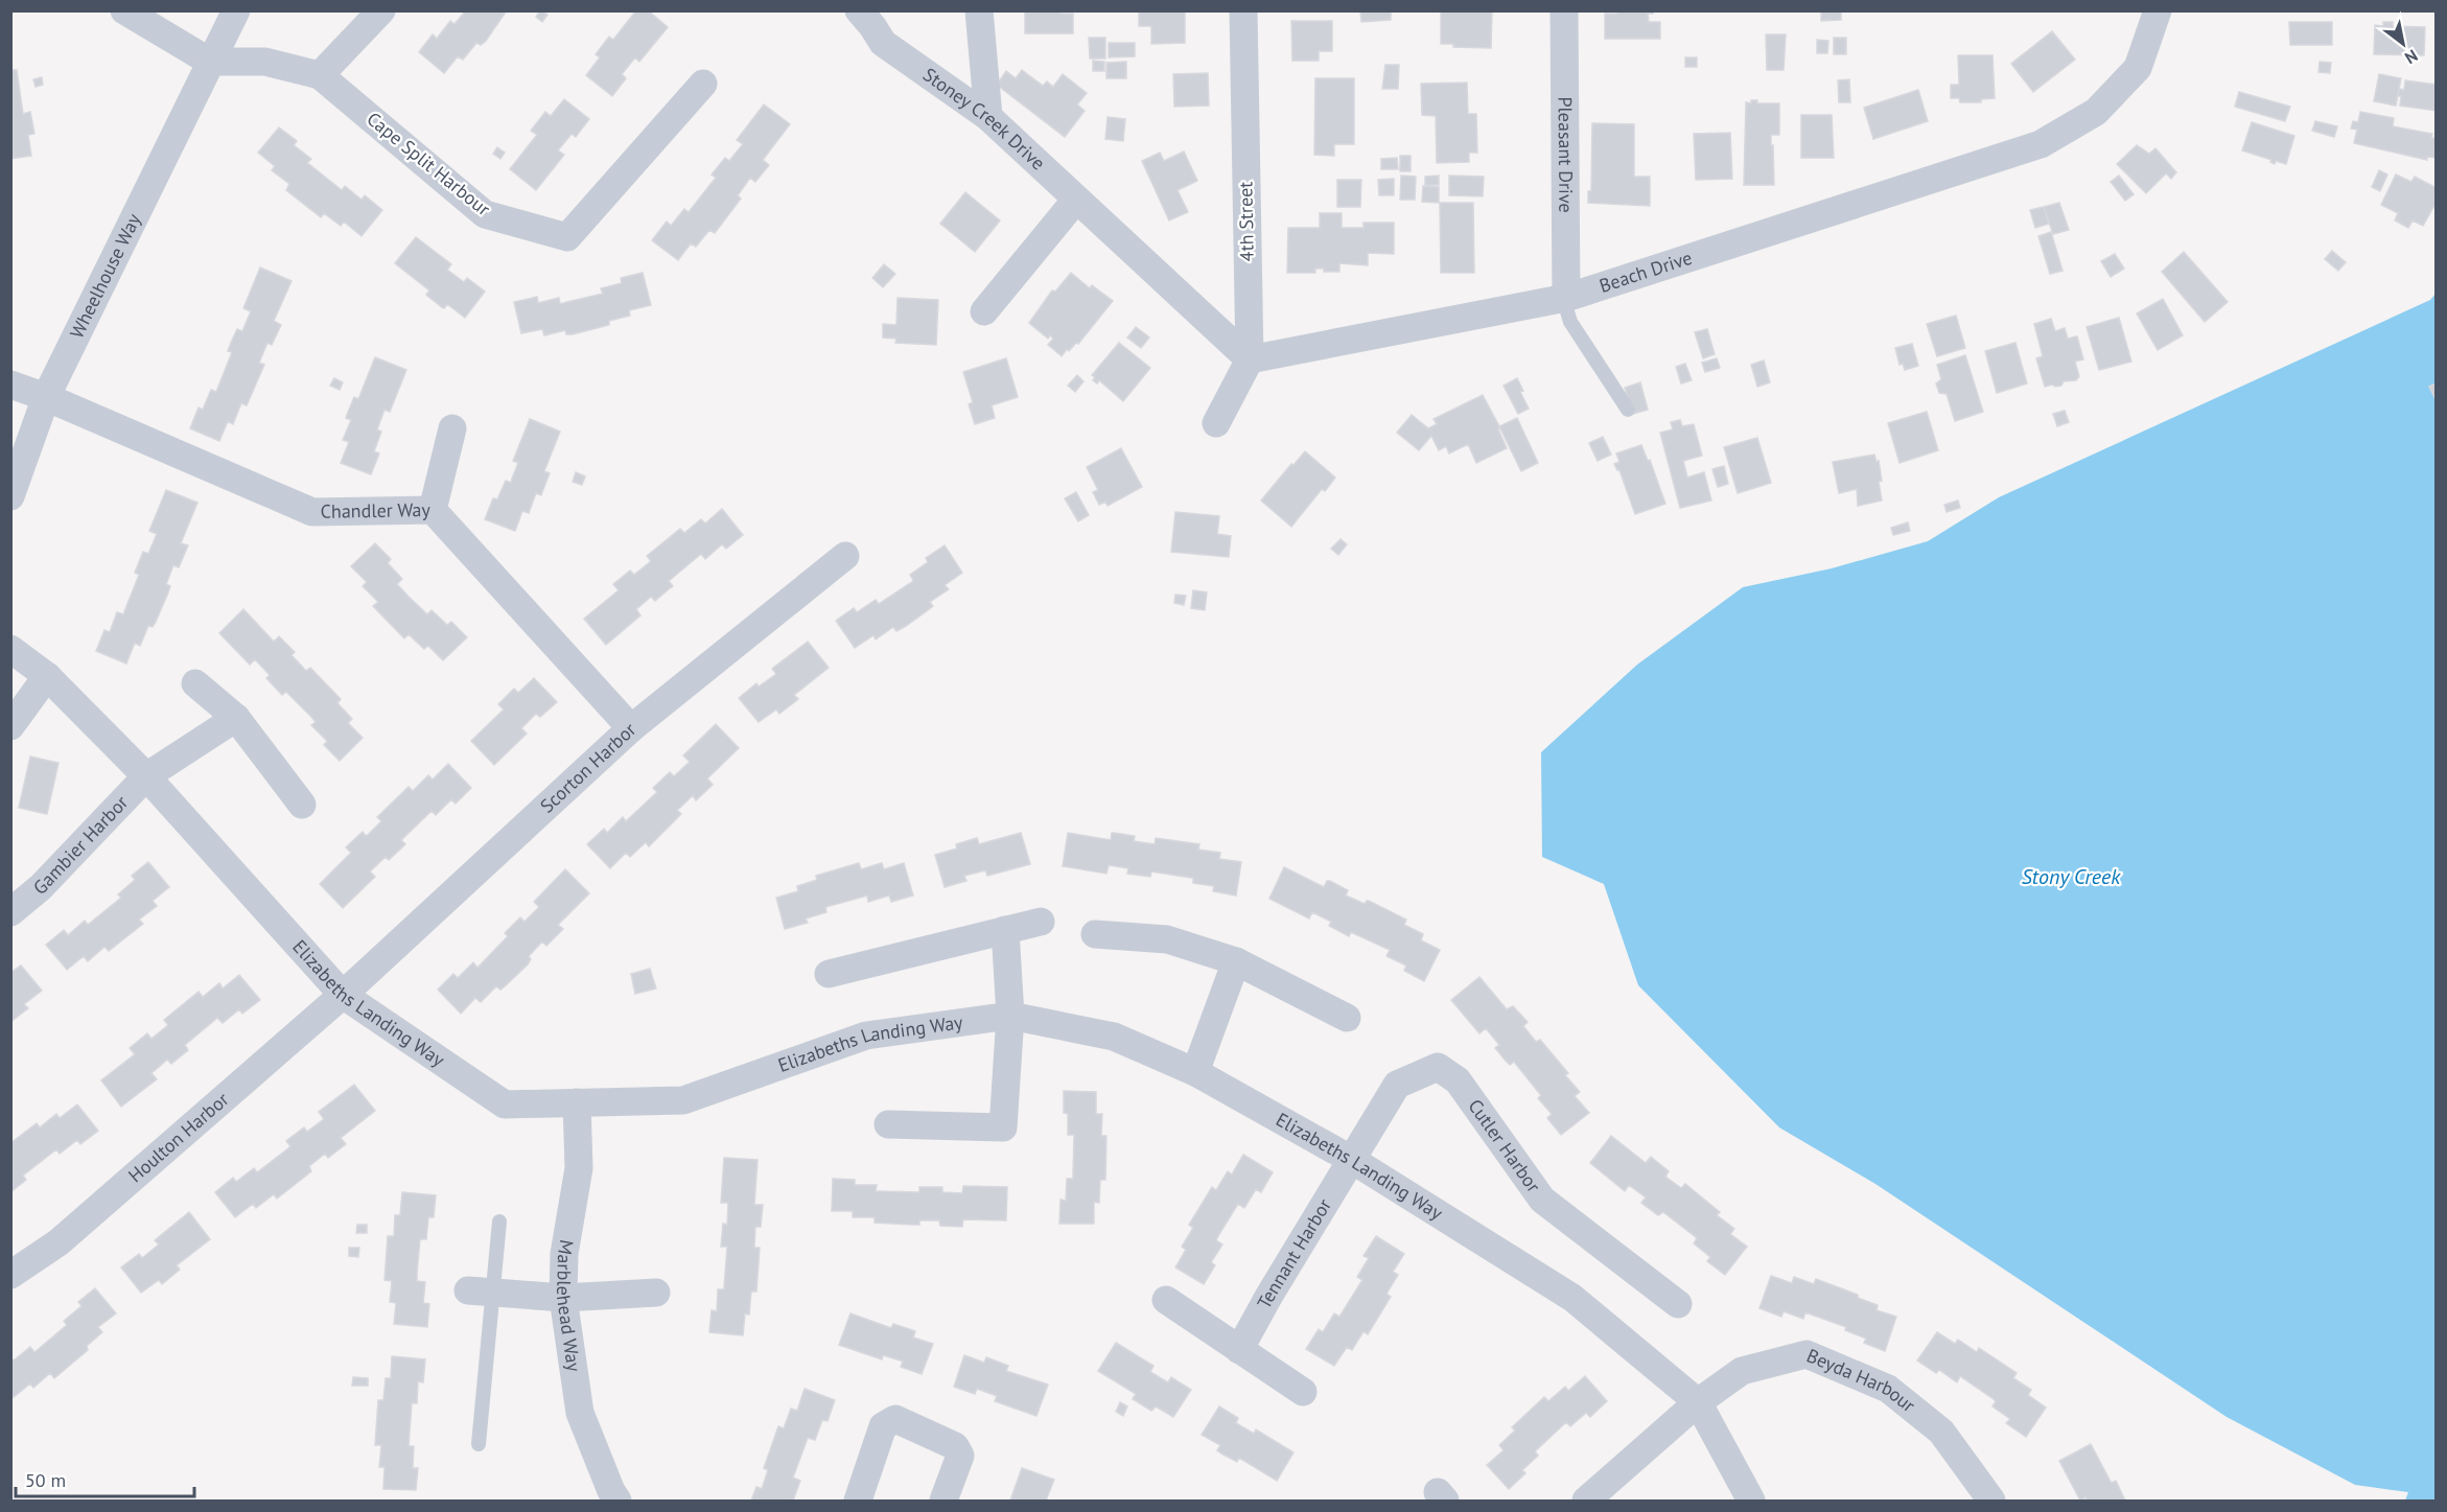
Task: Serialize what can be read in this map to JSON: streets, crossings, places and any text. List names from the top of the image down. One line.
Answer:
{"streets":{"street":["Stoney Creek Drive","Pleasant Drive","Cape Split Harbour","4th Street","Beach Drive","Wheelhouse Way","Chandler Way","Scorton Harbor","Gambier Harbor","Elizabeths Landing Way","Houlton Harbor","Cutler Harbor","Tennant Harbor","Marblehead Way","Beyda Harbour"]},"crossings":[["Stoney Creek Drive","4th Street"],["Stoney Creek Drive","Beach Drive"],["Pleasant Drive","Beach Drive"],["Cape Split Harbour","Wheelhouse Way"],["4th Street","Beach Drive"],["Wheelhouse Way","Chandler Way"],["Chandler Way","Scorton Harbor"],["Scorton Harbor","Elizabeths Landing Way"],["Scorton Harbor","Houlton Harbor"],["Gambier Harbor","Elizabeths Landing Way"],["Elizabeths Landing Way","Houlton Harbor"],["Elizabeths Landing Way","Cutler Harbor"],["Elizabeths Landing Way","Tennant Harbor"],["Elizabeths Landing Way","Marblehead Way"],["Elizabeths Landing Way","Beyda Harbour"],["Cutler Harbor","Tennant Harbor"]],"water":["Stony Creek"],"scale_bar":"50 m","north":"bottom right"}
